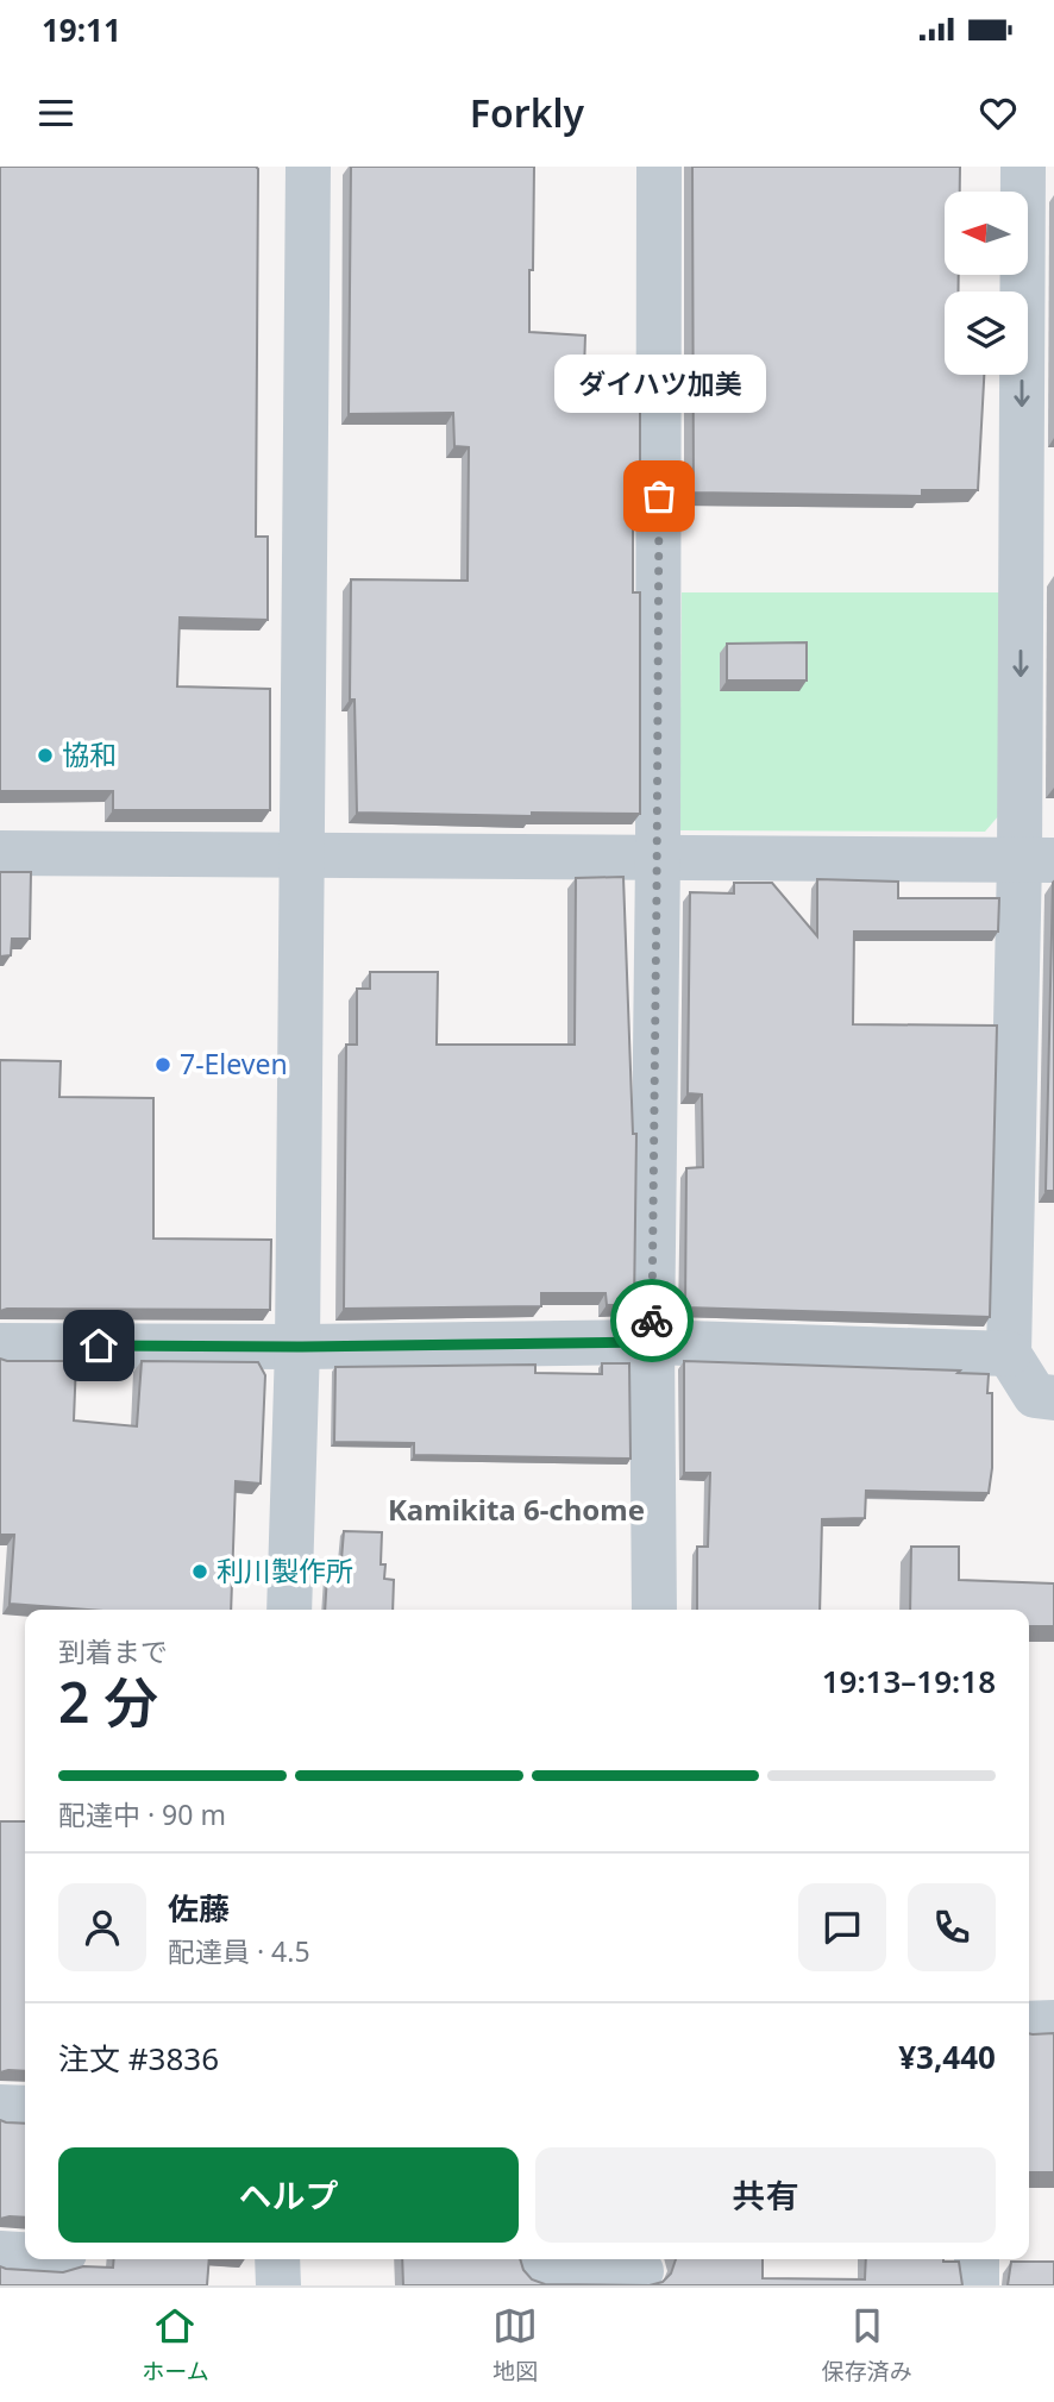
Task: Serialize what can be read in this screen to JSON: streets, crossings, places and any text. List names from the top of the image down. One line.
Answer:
{"districts":["Kamikita 6-chome"],"places":["ダイハツ加美","協和","7-Eleven","利川製作所"],"north":"left","page":{"status":"19:11","header":"Forkly","bubble":"ダイハツ加美","heading":["2 分","到着まで","19:13–19:18"],"panel":["佐藤","配達員 · 4.5","注文 #3836","¥3,440"],"bar":"配達中 · 90 m","buttons":["ヘルプ","共有"],"tabs":["ホーム","地図","保存済み"]}}
